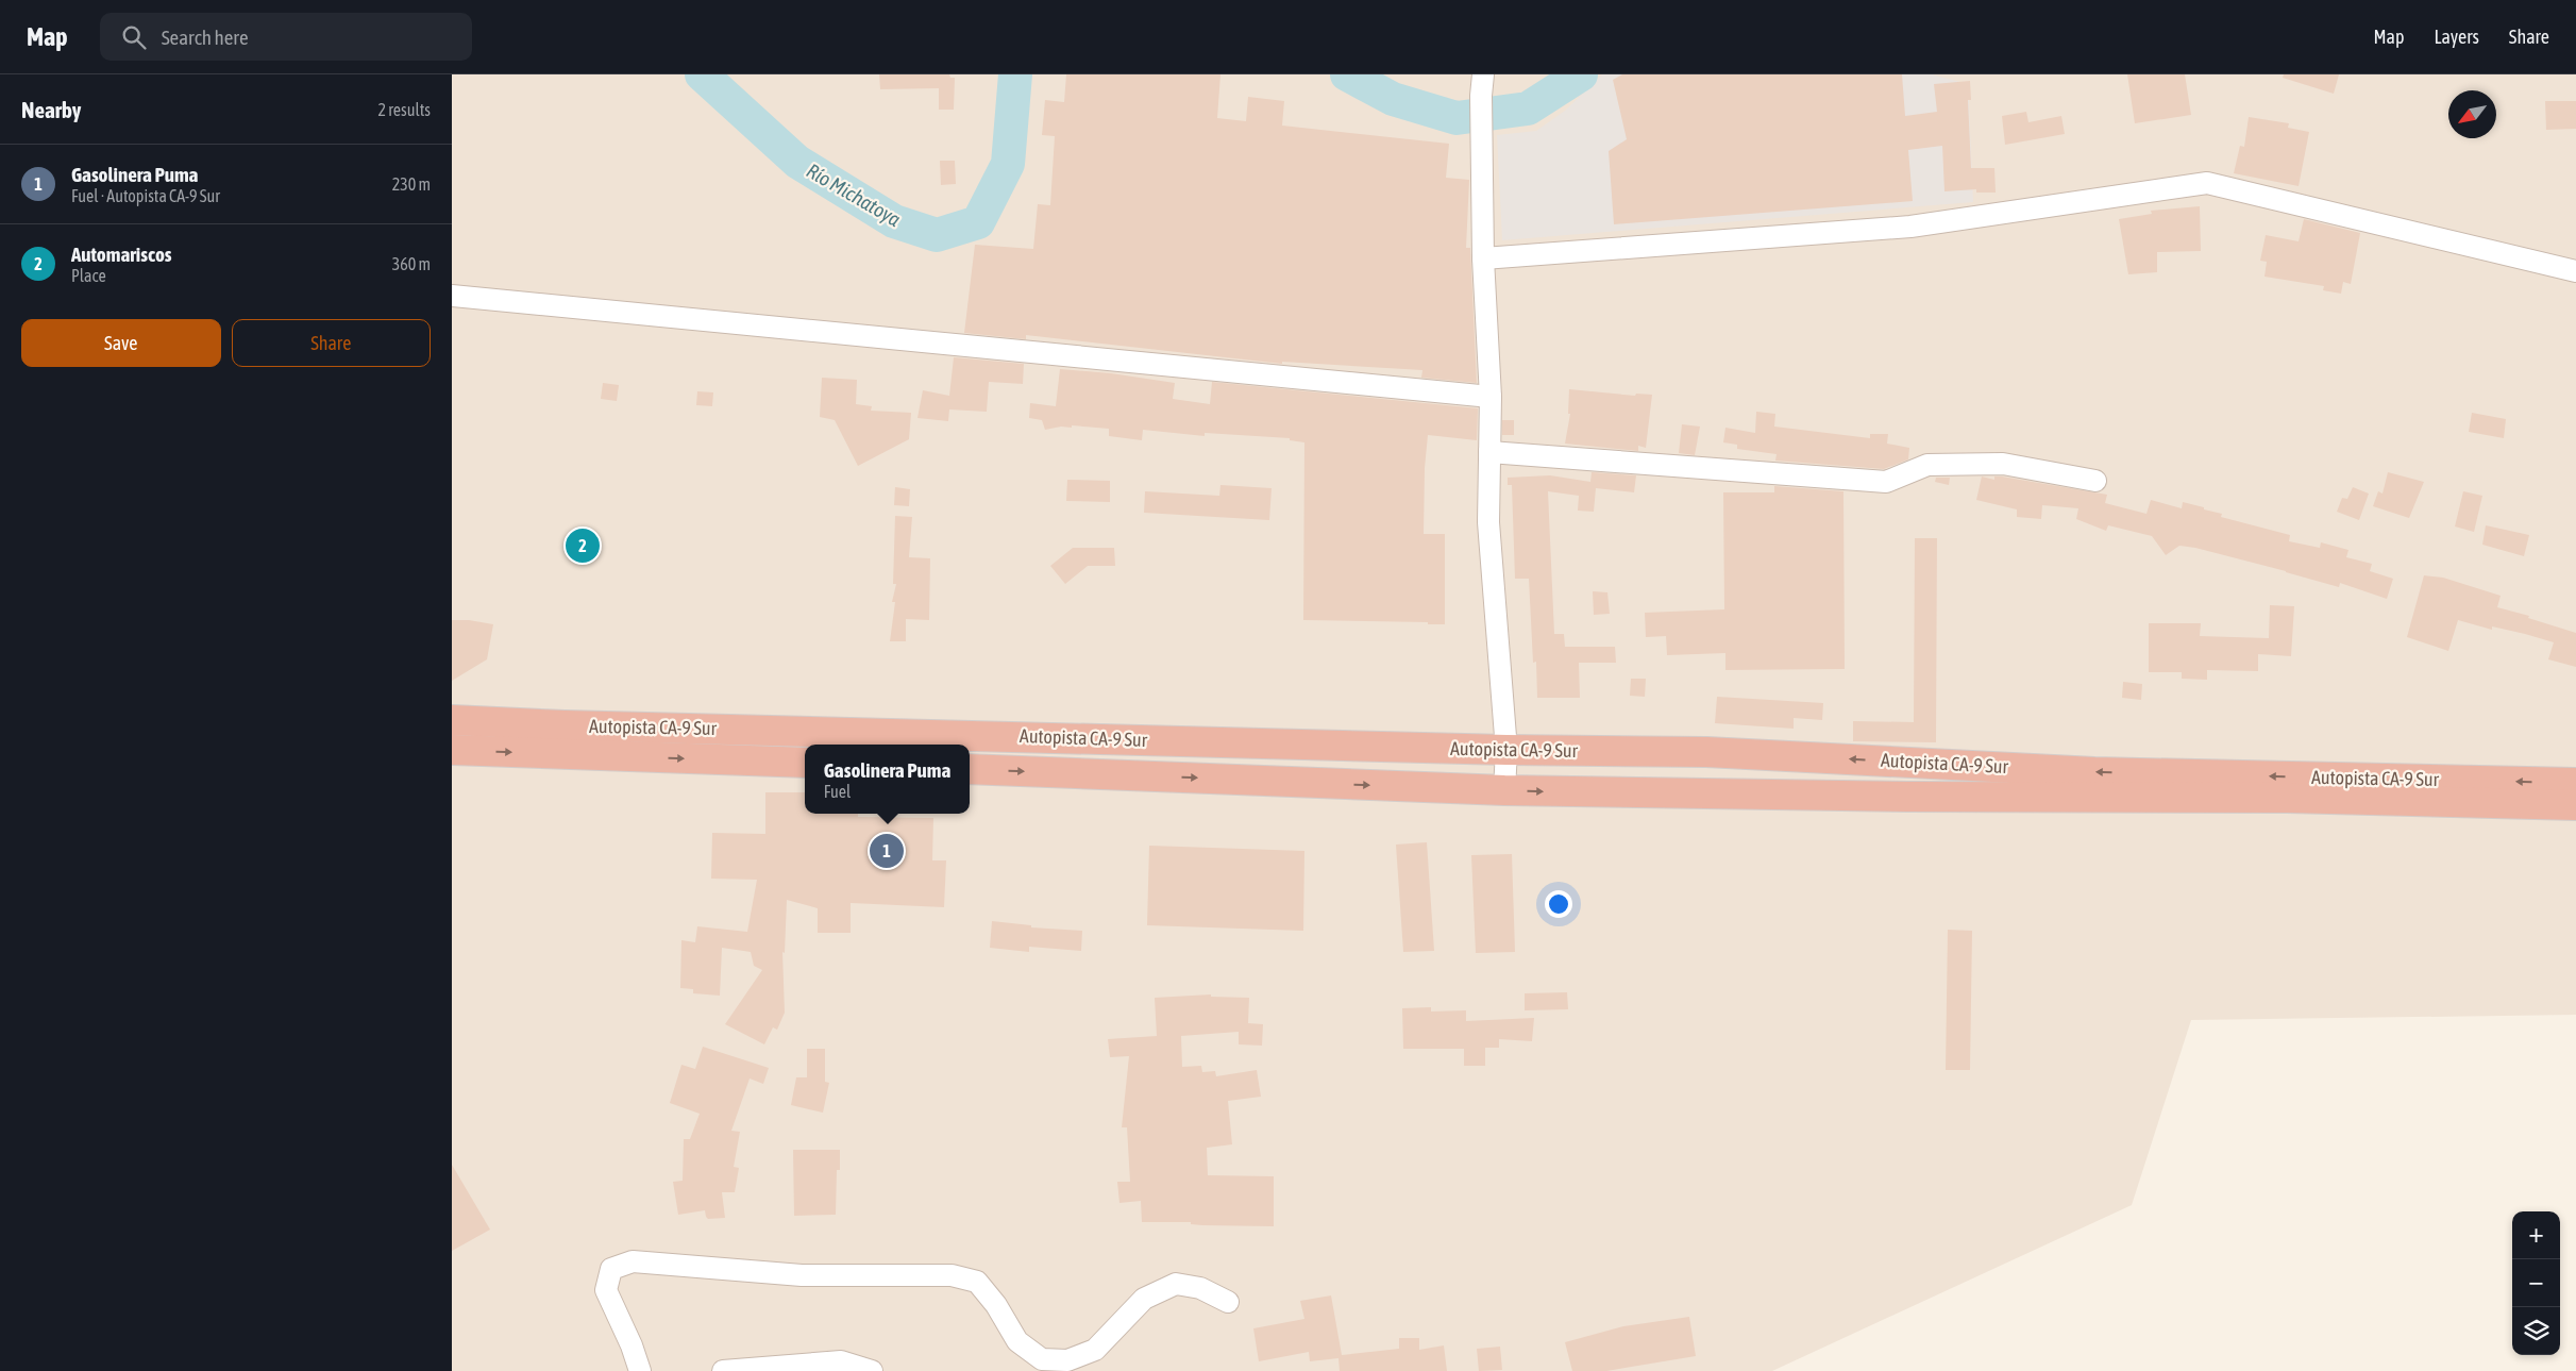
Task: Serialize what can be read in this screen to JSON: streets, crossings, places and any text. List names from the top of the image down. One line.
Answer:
{"streets":{"highway":["Autopista CA-9 Sur"]},"water":["Río Michatoya"],"north":"bottom left","page":{"header":"Map","search":"Search here","nav":["Map","Layers","Share"],"heading":["Nearby","2 results"],"list":[{"mark":"1","name":"Gasolinera Puma","note":"Fuel · Autopista CA-9 Sur","value":"230 m"},{"mark":"2","name":"Automariscos","note":"Place","value":"360 m"}],"buttons":["Save","Share"],"pins":["2","1"],"popup":["Gasolinera Puma","Fuel"],"map_buttons":["+","−"]}}
